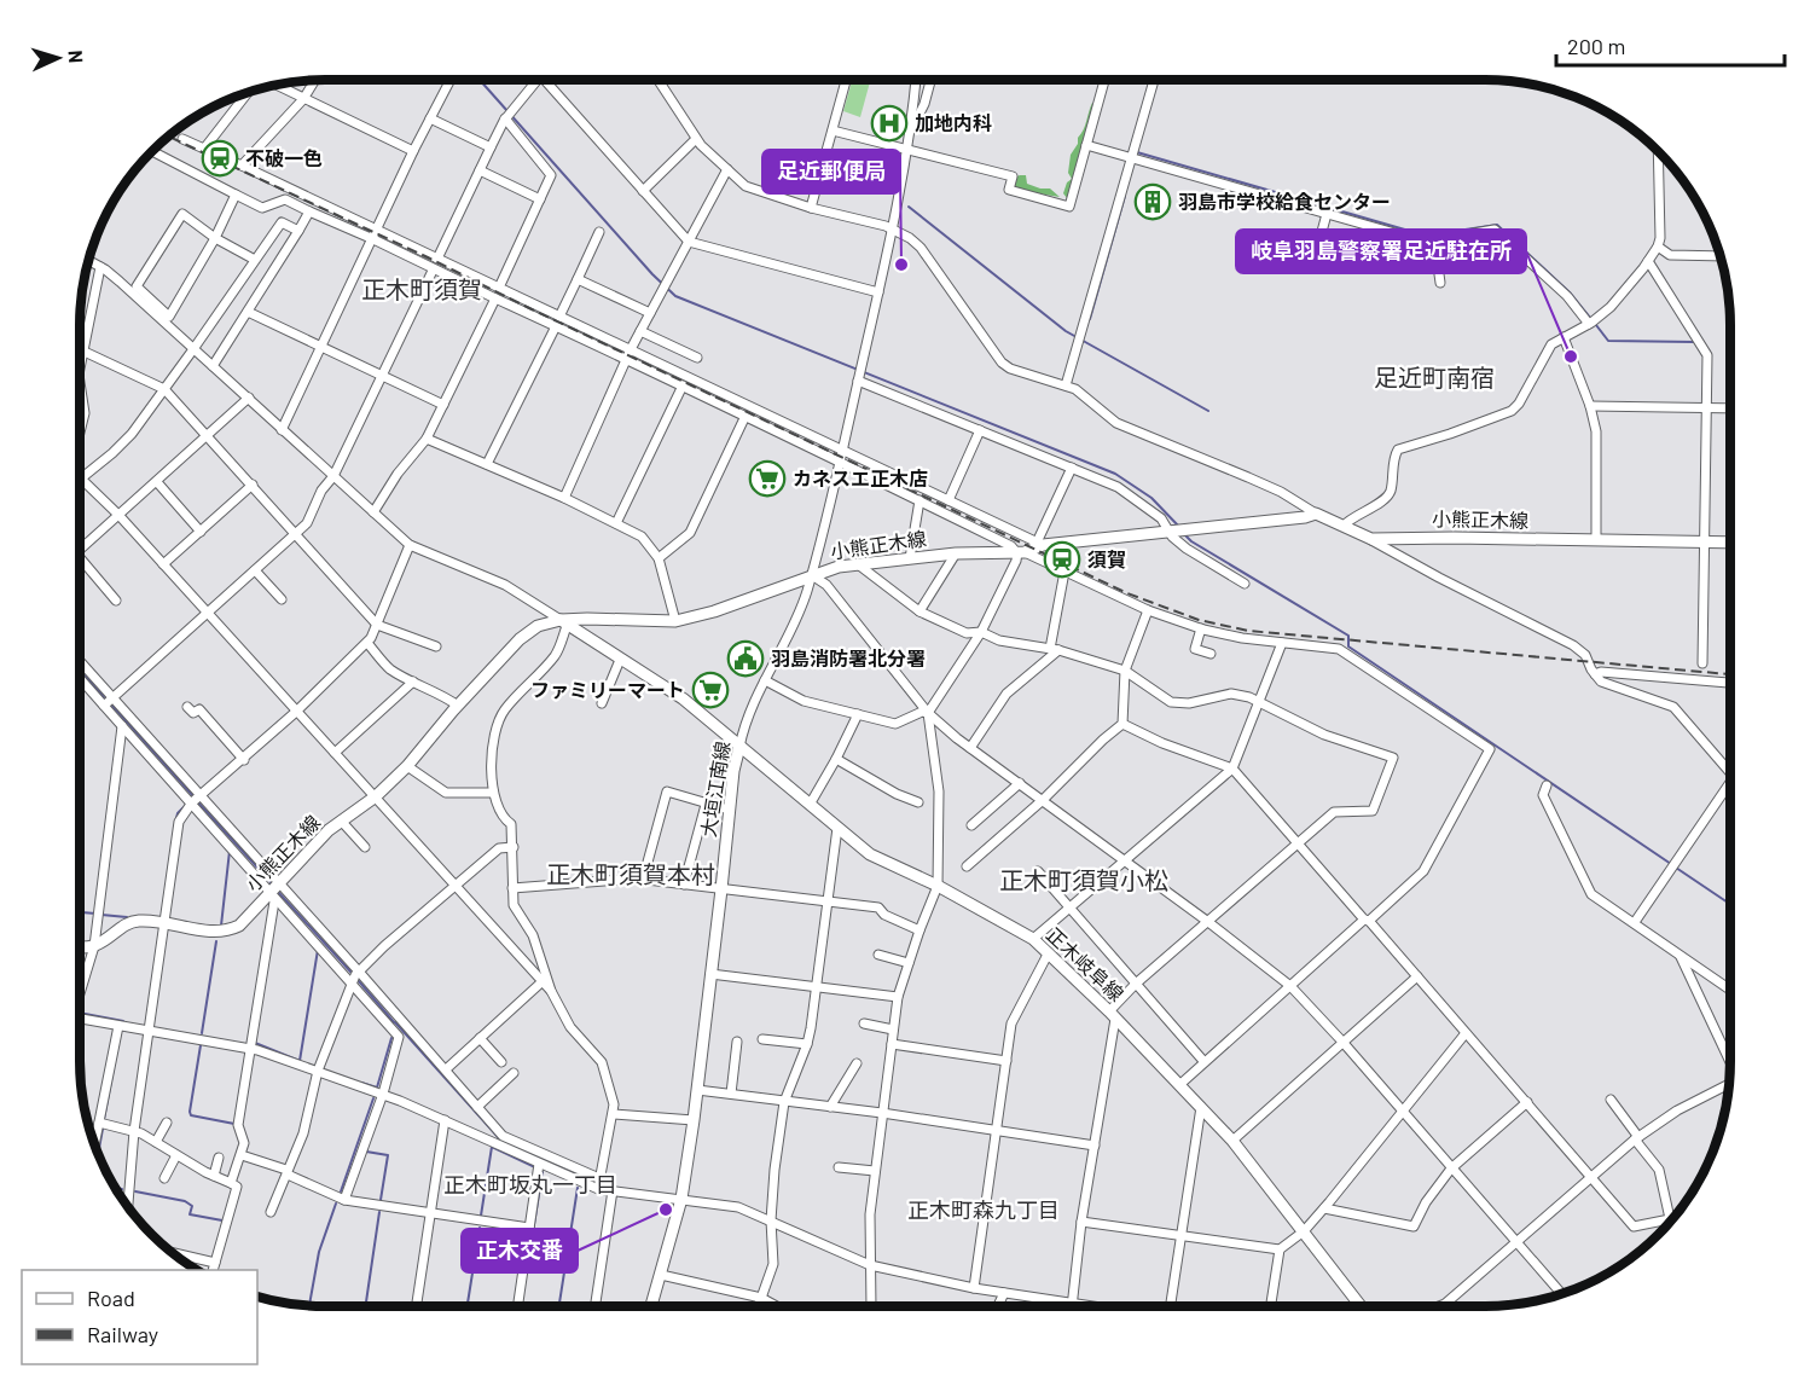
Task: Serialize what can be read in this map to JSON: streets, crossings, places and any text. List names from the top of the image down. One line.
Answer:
{"streets":{"main road":["小熊正木線","大垣江南線","正木岐阜線"]},"crossings":[["小熊正木線","大垣江南線"],["小熊正木線","正木岐阜線"],["大垣江南線","正木岐阜線"]],"districts":["正木町須賀","足近町南宿","正木町須賀本村","正木町須賀小松","正木町坂丸一丁目","正木町森九丁目"],"places":{"hospital":["加地内科"],"station":["不破一色","須賀"],"building":["羽島市学校給食センター"],"other":["足近郵便局","岐阜羽島警察署足近駐在所","正木交番"],"supermarket":["カネスエ正木店","ファミリーマート"],"public building":["羽島消防署北分署"]},"legend":["Road","Railway"],"scale_bar":"200 m","north":"right"}
